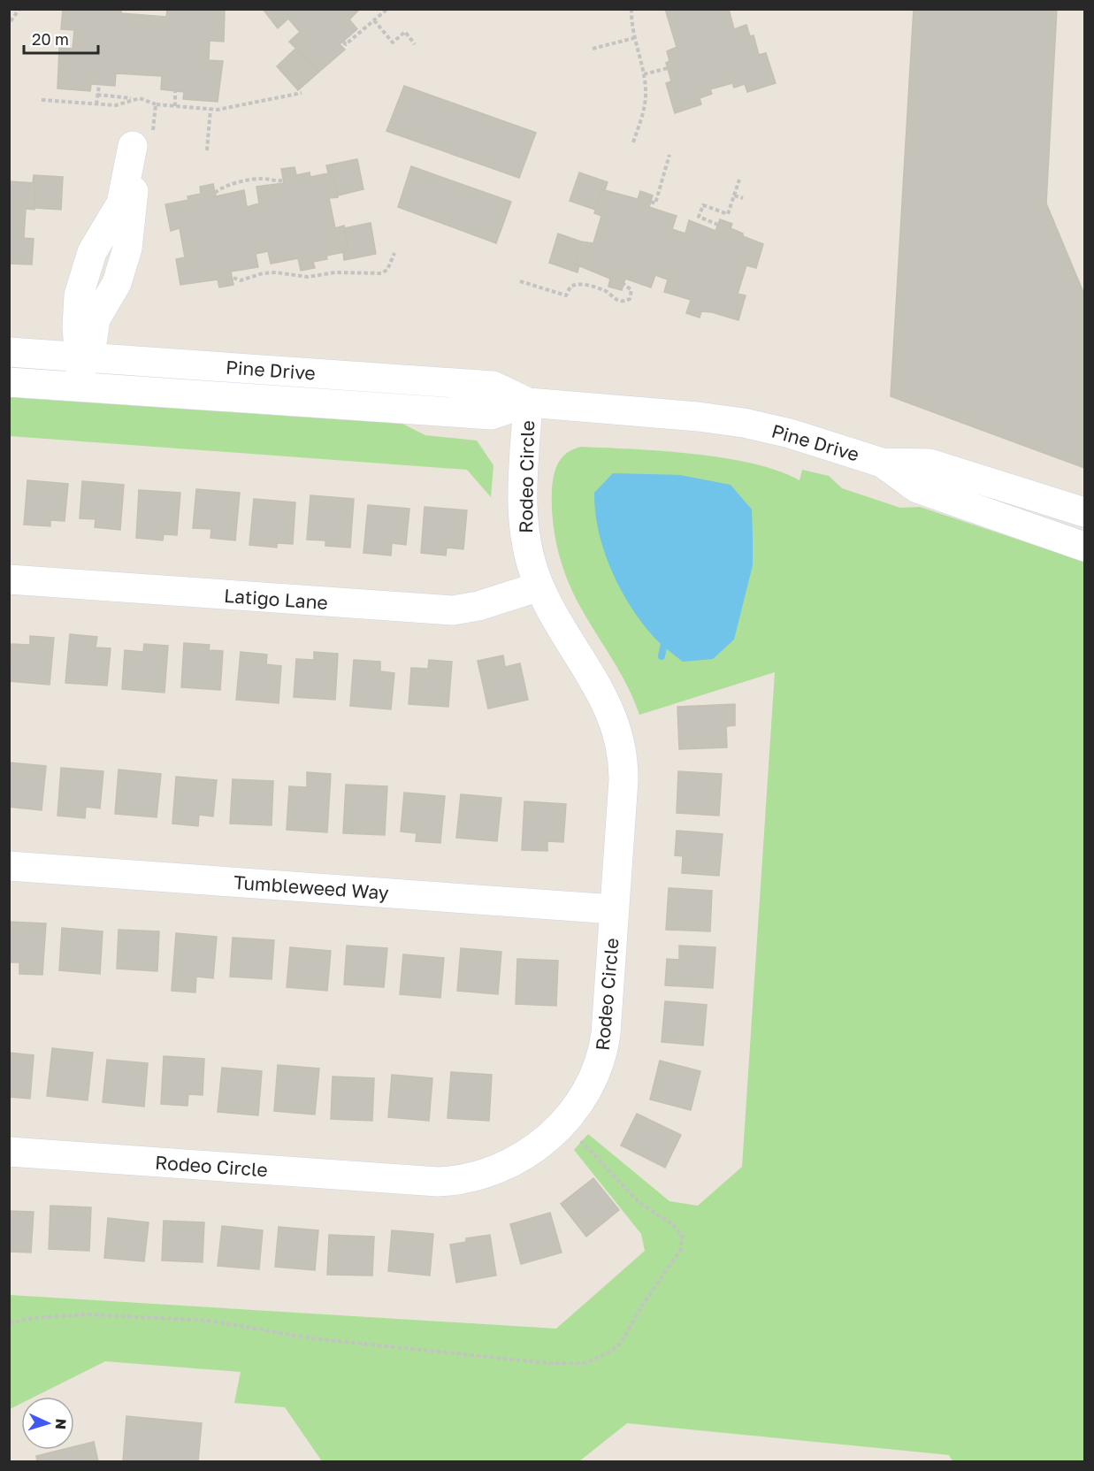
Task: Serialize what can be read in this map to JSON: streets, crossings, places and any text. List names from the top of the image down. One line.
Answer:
{"streets":{"street":["Pine Drive","Rodeo Circle","Latigo Lane","Tumbleweed Way"]},"crossings":[["Pine Drive","Rodeo Circle"],["Rodeo Circle","Latigo Lane"],["Rodeo Circle","Tumbleweed Way"]],"scale_bar":"20 m","north":"right"}
